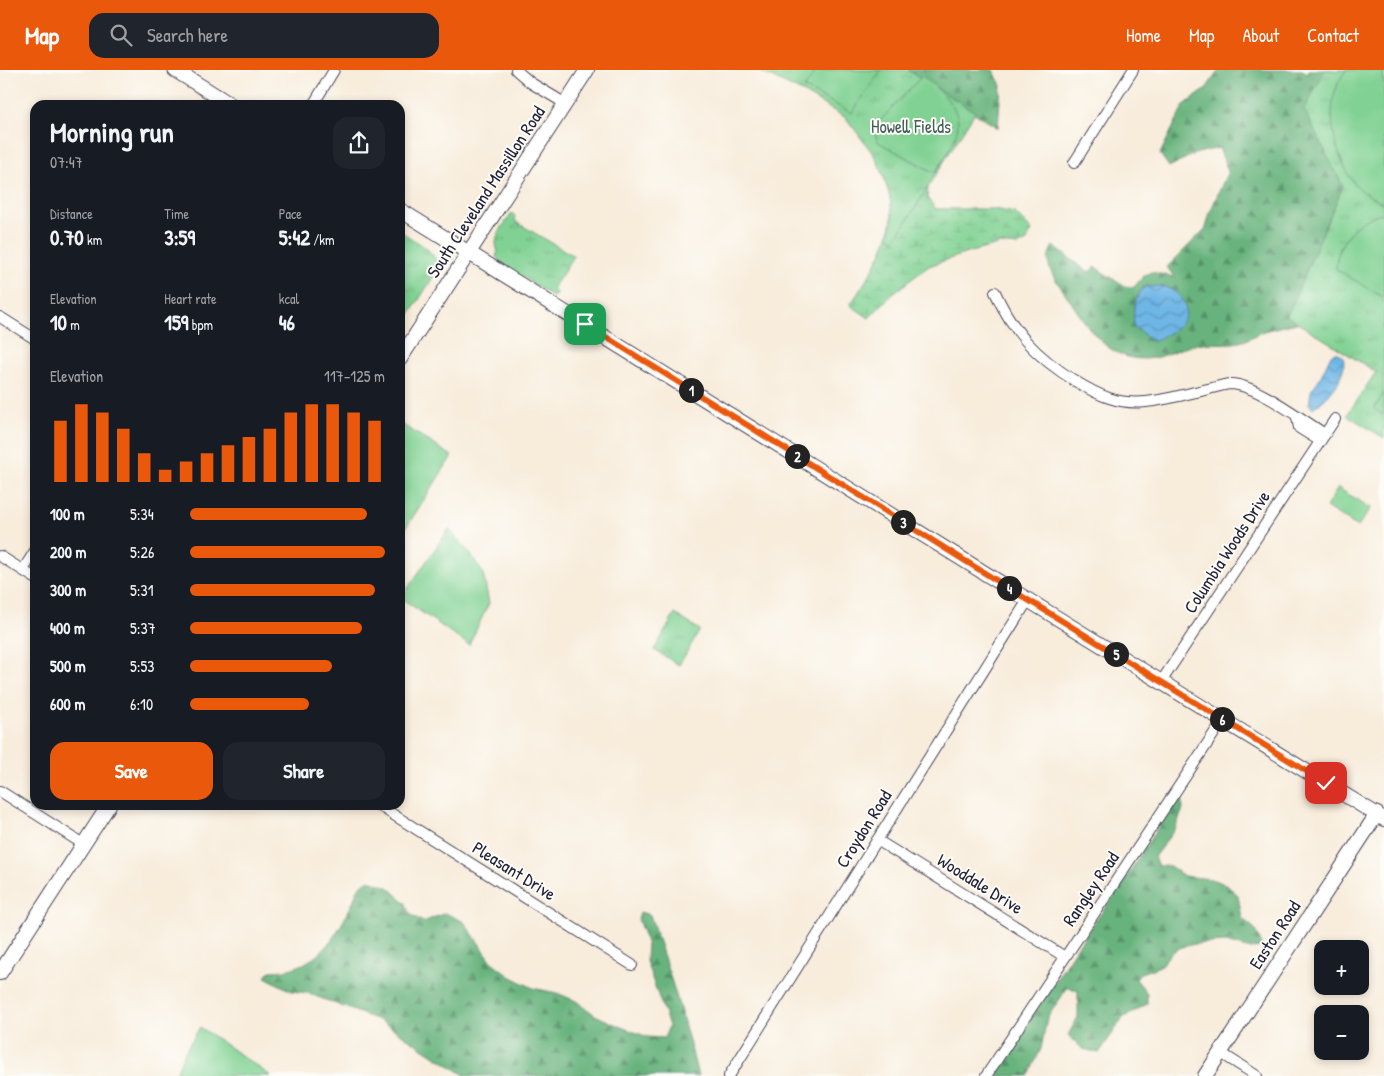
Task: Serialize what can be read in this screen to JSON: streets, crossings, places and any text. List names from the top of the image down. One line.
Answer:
{"streets":{"main road":["South Cleveland Massillon Road","Easton Road"],"street":["Columbia Woods Drive","Croydon Road","Pleasant Drive","Wooddale Drive","Rangley Road"]},"crossings":[["Croydon Road","Wooddale Drive"],["Wooddale Drive","Rangley Road"]],"parks":["Howell Fields"],"page":{"header":"Map","search":"Search here","nav":["Home","Map","About","Contact"],"heading":["Morning run","07:47"],"stats":[["Distance","0.70 km"],["Time","3:59"],["Pace","5:42 /km"],["Elevation","10 m"],["Heart rate","159 bpm"],["kcal","46"]],"chart":["Elevation","117–125 m"],"pins":["1","2","3","4","5","6"],"list":[{"name":"100 m","note":"5:34"},{"name":"200 m","note":"5:26"},{"name":"300 m","note":"5:31"},{"name":"400 m","note":"5:37"},{"name":"500 m","note":"5:53"},{"name":"600 m","note":"6:10"}],"buttons":["Save","Share"],"map_buttons":["+","−"]}}
